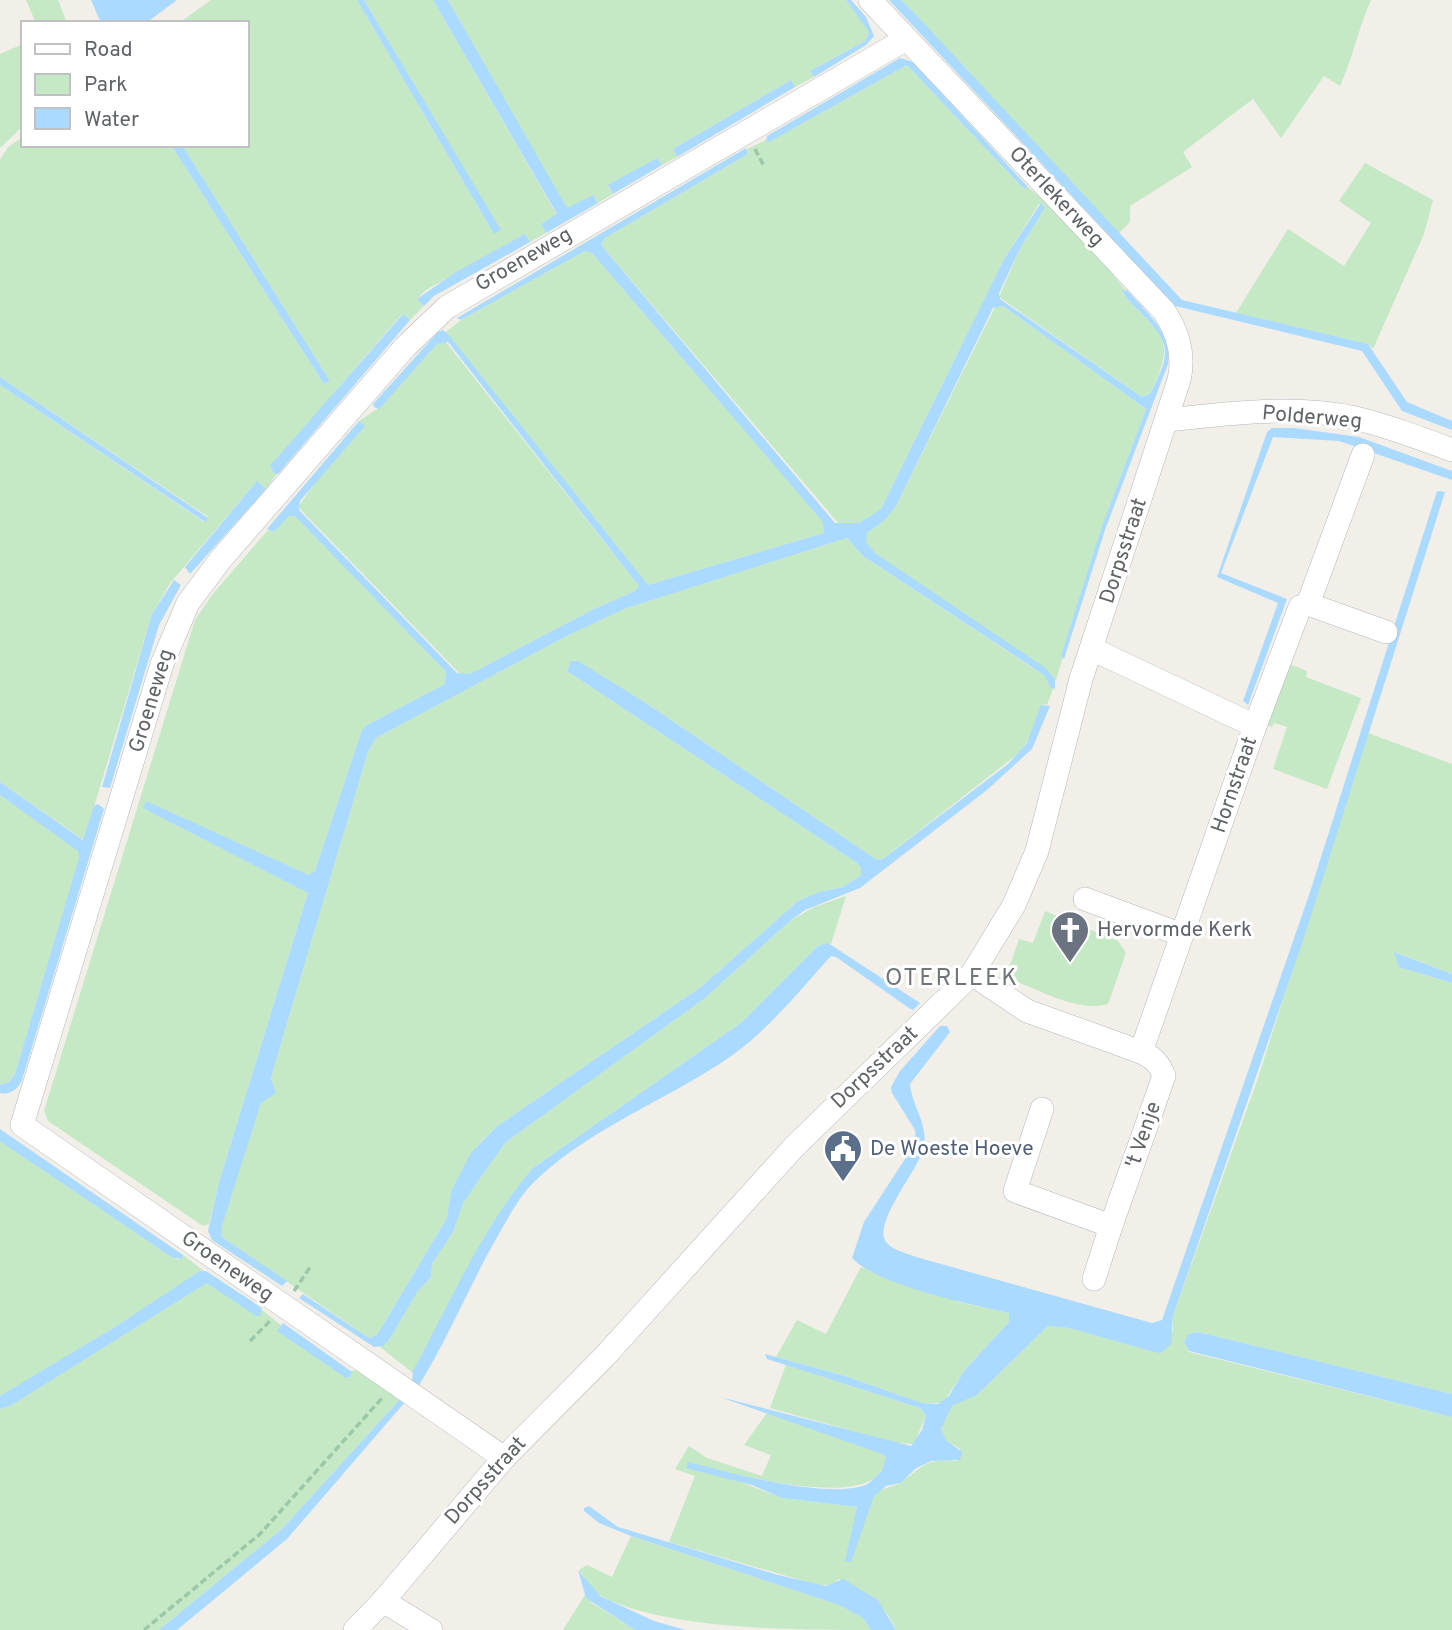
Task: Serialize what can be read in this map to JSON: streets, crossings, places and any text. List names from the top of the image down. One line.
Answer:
{"streets":{"street":["Oterlekerweg","Groeneweg","Polderweg","Dorpsstraat","Hornstraat","'t Venje"]},"crossings":[["Oterlekerweg","Groeneweg"],["Oterlekerweg","Polderweg"],["Oterlekerweg","Dorpsstraat"],["Groeneweg","Dorpsstraat"],["Polderweg","Dorpsstraat"],["Dorpsstraat","Hornstraat"],["Dorpsstraat","'t Venje"],["Hornstraat","'t Venje"]],"districts":["OTERLEEK"],"places":{"church":["Hervormde Kerk"],"public building":["De Woeste Hoeve"]},"legend":["Road","Park","Water"]}
